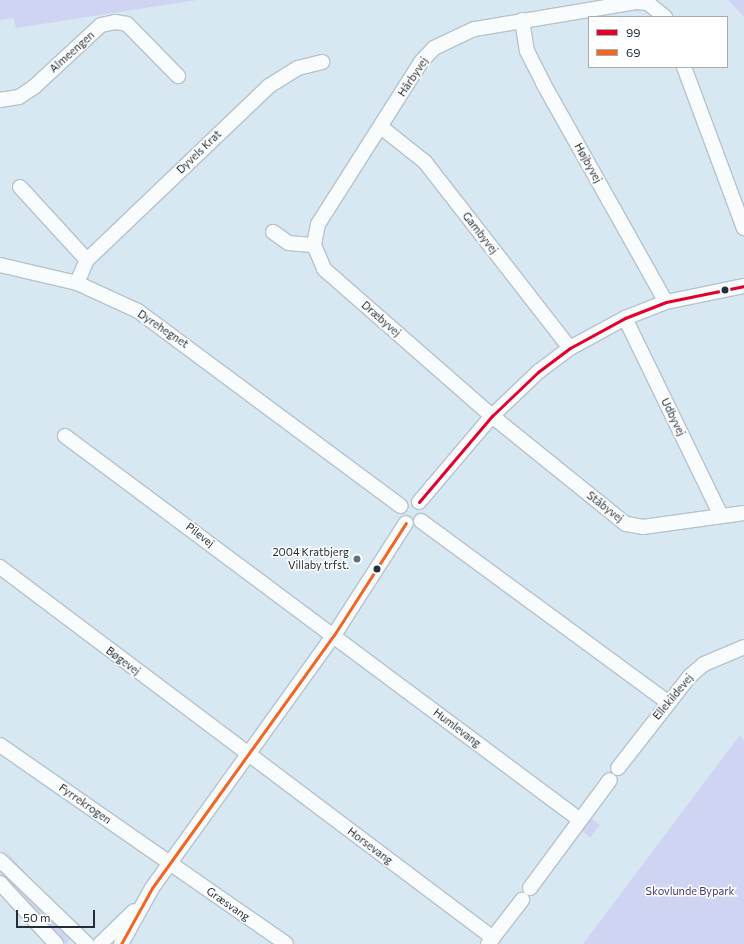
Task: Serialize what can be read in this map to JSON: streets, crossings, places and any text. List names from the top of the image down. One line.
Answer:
{"streets":{"street":["Almeengen","Hårbyvej","Dyvels Krat","Højbyvej","Gambyvej","Dræbyvej","Dyrehegnet","Udbyvej","Ståbyvej","Pilevej","Bøgevej","Ellekildevej","Humlevang","Fyrrekrogen","Horsevang","Græsvang"]},"crossings":[["Hårbyvej","Højbyvej"],["Hårbyvej","Gambyvej"],["Hårbyvej","Dræbyvej"],["Dyvels Krat","Dyrehegnet"],["Dræbyvej","Ståbyvej"],["Udbyvej","Ståbyvej"],["Pilevej","Humlevang"],["Bøgevej","Horsevang"],["Fyrrekrogen","Græsvang"]],"parks":["Skovlunde Bypark"],"places":["2004 Kratbjerg Villaby trfst."],"lines":["transit line 99","transit line 69"],"legend":["99","69"],"scale_bar":"50 m"}
